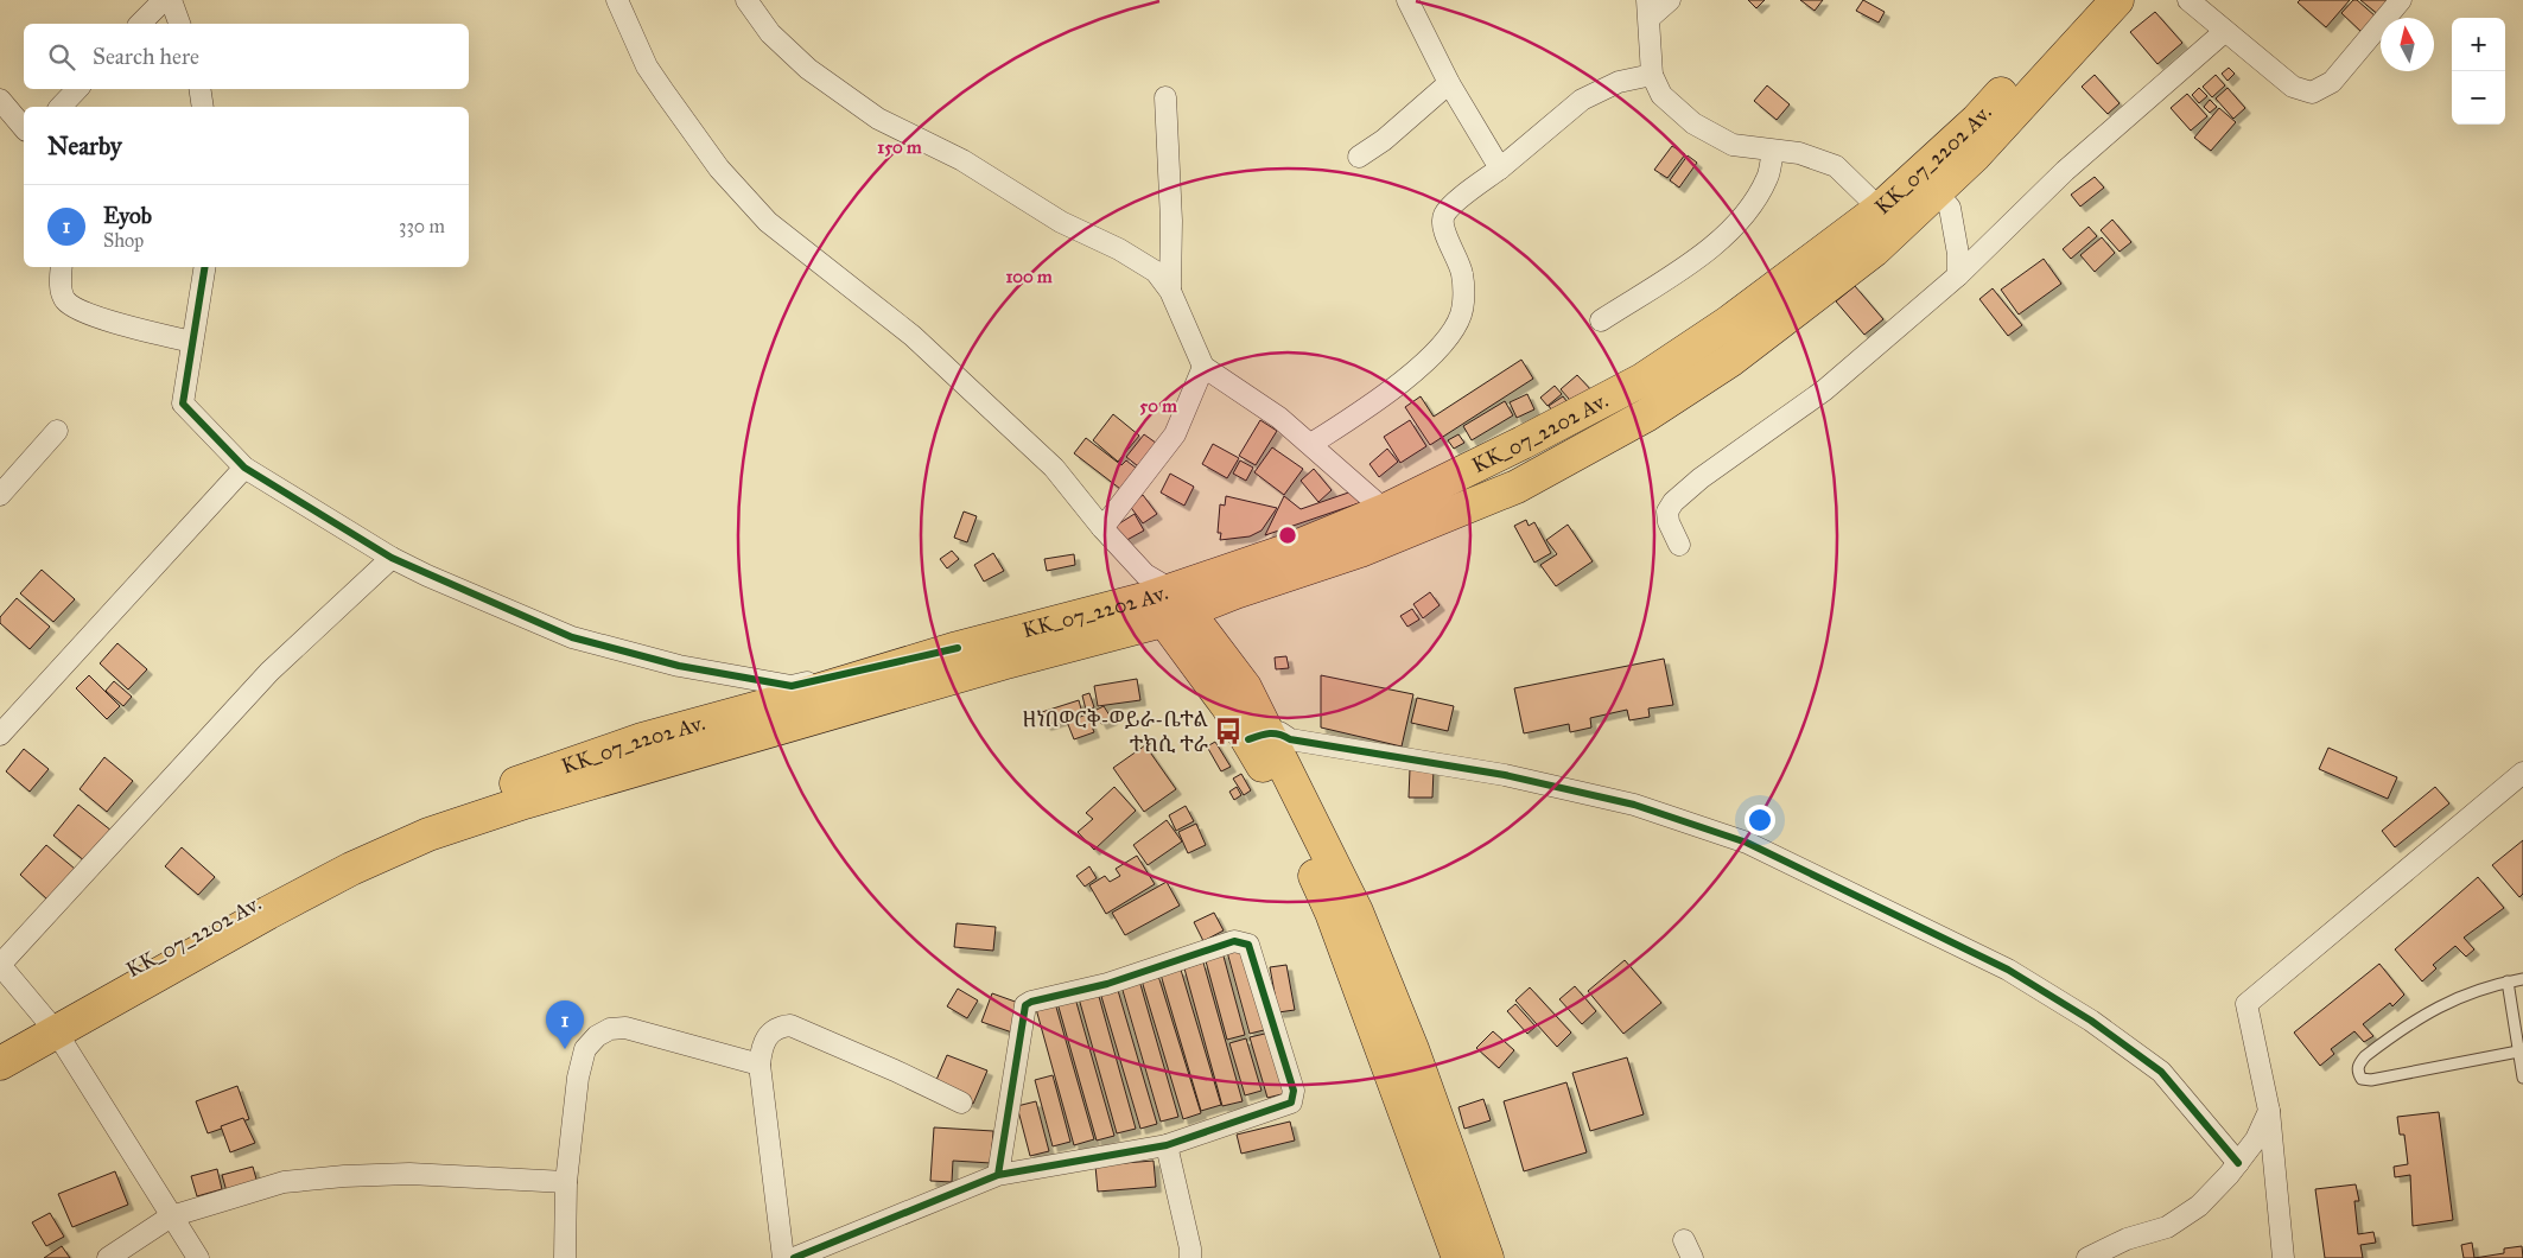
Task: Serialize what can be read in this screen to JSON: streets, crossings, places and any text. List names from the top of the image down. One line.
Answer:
{"streets":{"main road":["KK_07_2202 Av."]},"places":{"bus stop":["ዘነበወርቅ-ወይራ-ቤተል ተክሲ ተራ"]},"north":"top","page":{"map_buttons":["+","−"],"search":"Search here","heading":"Nearby","list":[{"mark":"1","name":"Eyob","note":"Shop","value":"330 m"}],"pins":"1"},"rings":["150 m","100 m","50 m"]}
